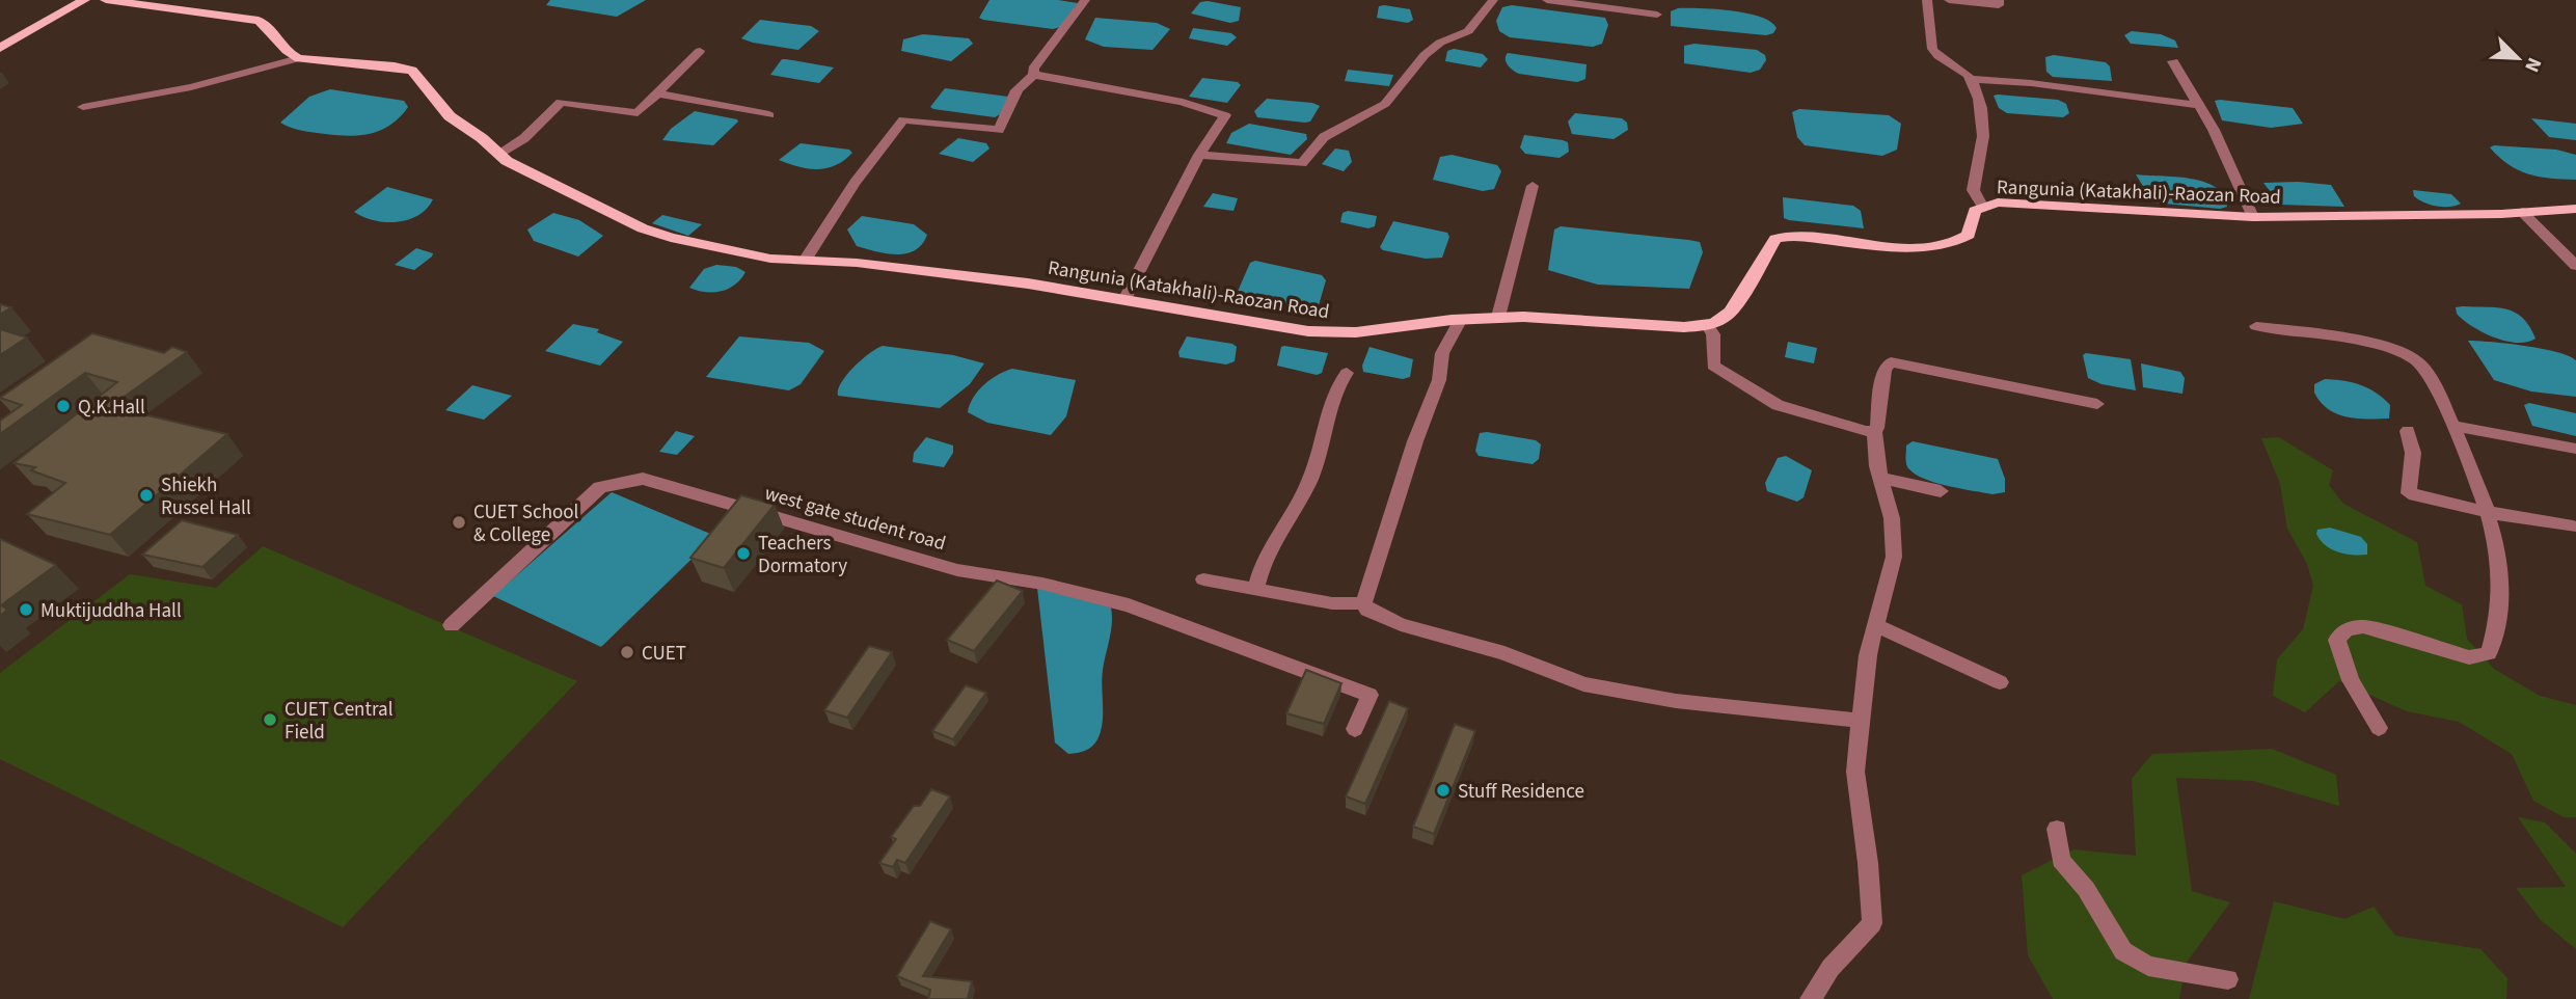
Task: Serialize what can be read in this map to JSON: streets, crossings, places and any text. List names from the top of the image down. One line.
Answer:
{"streets":{"main road":["Rangunia (Katakhali)-Raozan Road"],"street":["west gate student road"]},"places":["Q.K.Hall","Shiekh Russel Hall","CUET School & College","Teachers Dormatory","Muktijuddha Hall","CUET","CUET Central Field","Stuff Residence"],"north":"bottom right"}
